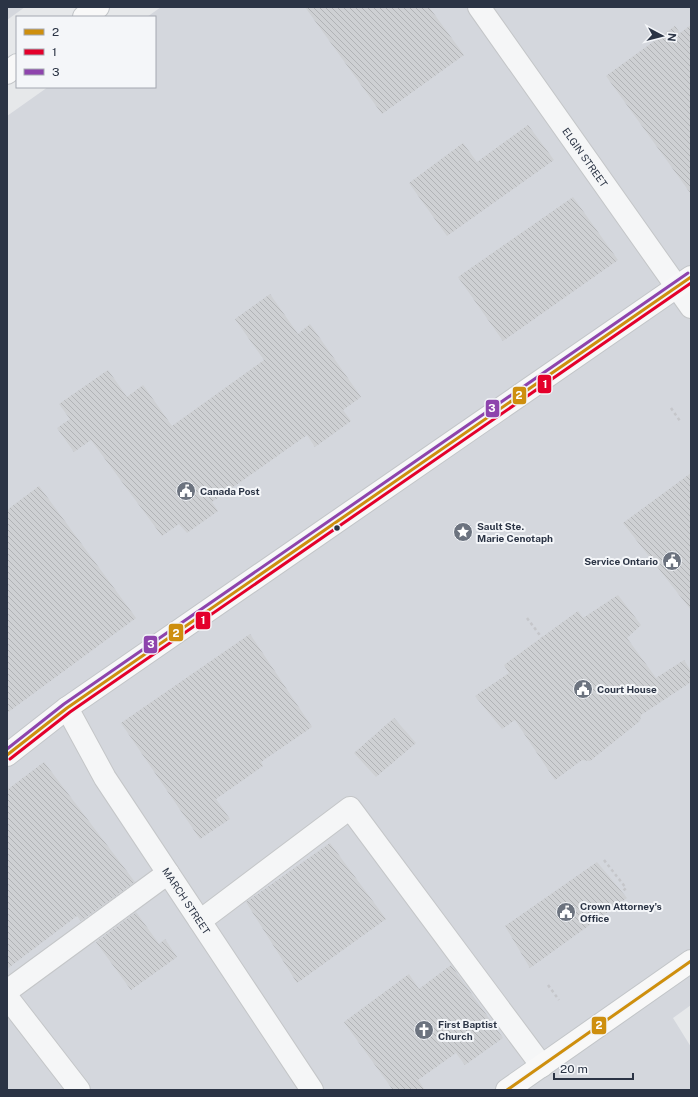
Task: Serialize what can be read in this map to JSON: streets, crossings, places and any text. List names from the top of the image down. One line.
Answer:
{"streets":{"street":["ELGIN STREET","MARCH STREET"]},"places":{"public building":["Canada Post","Service Ontario","Court House","Crown Attorney's Office"],"place":["Sault Ste. Marie Cenotaph"],"church":["First Baptist Church"]},"lines":["transit line 3","transit line 2","transit line 1"],"legend":["2","1","3"],"scale_bar":"20 m","north":"right"}
